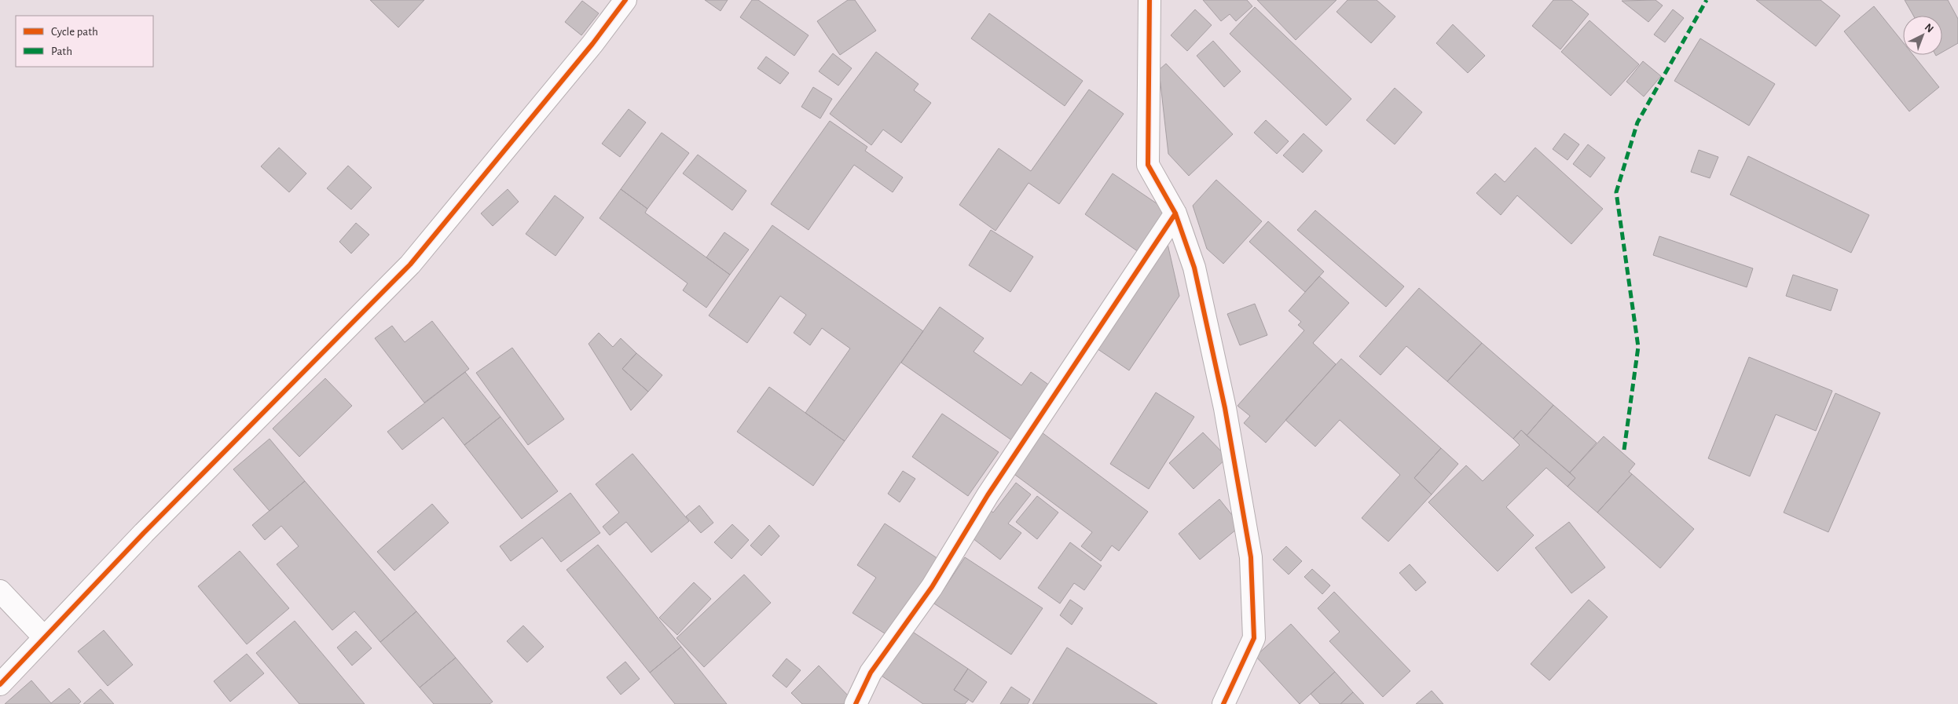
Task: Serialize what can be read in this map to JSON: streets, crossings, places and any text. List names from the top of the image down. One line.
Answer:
{"legend":["Cycle path","Path"],"north":"top right"}
